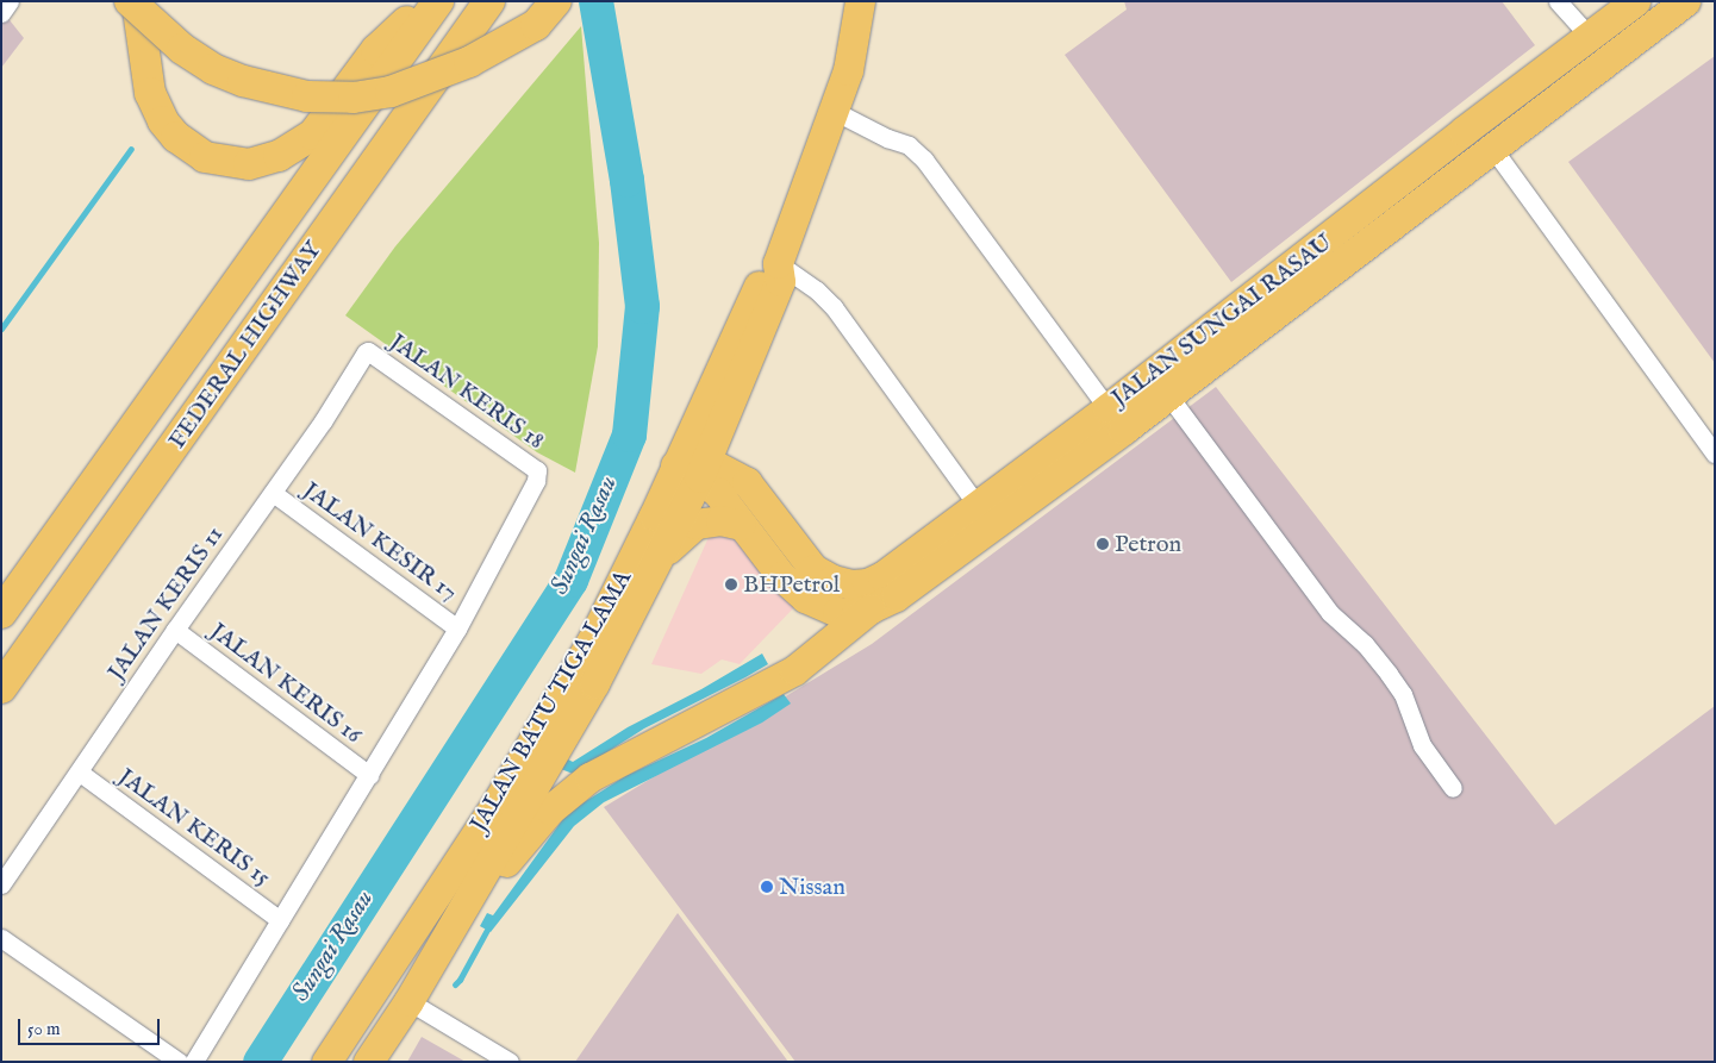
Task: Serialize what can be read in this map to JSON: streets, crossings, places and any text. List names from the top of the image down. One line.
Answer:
{"streets":{"highway":["FEDERAL HIGHWAY"],"main road":["JALAN SUNGAI RASAU","JALAN BATU TIGA LAMA"],"street":["JALAN KERIS 18","JALAN KESIR 17","JALAN KERIS 11","JALAN KERIS 16","JALAN KERIS 15"]},"crossings":[["JALAN KERIS 18","JALAN KESIR 17"],["JALAN KERIS 18","JALAN KERIS 11"],["JALAN KESIR 17","JALAN KERIS 11"],["JALAN KERIS 11","JALAN KERIS 16"],["JALAN KERIS 11","JALAN KERIS 15"]],"water":["Sungai Rasau"],"places":["Petron","BHPetrol","Nissan"],"scale_bar":"50 m"}
